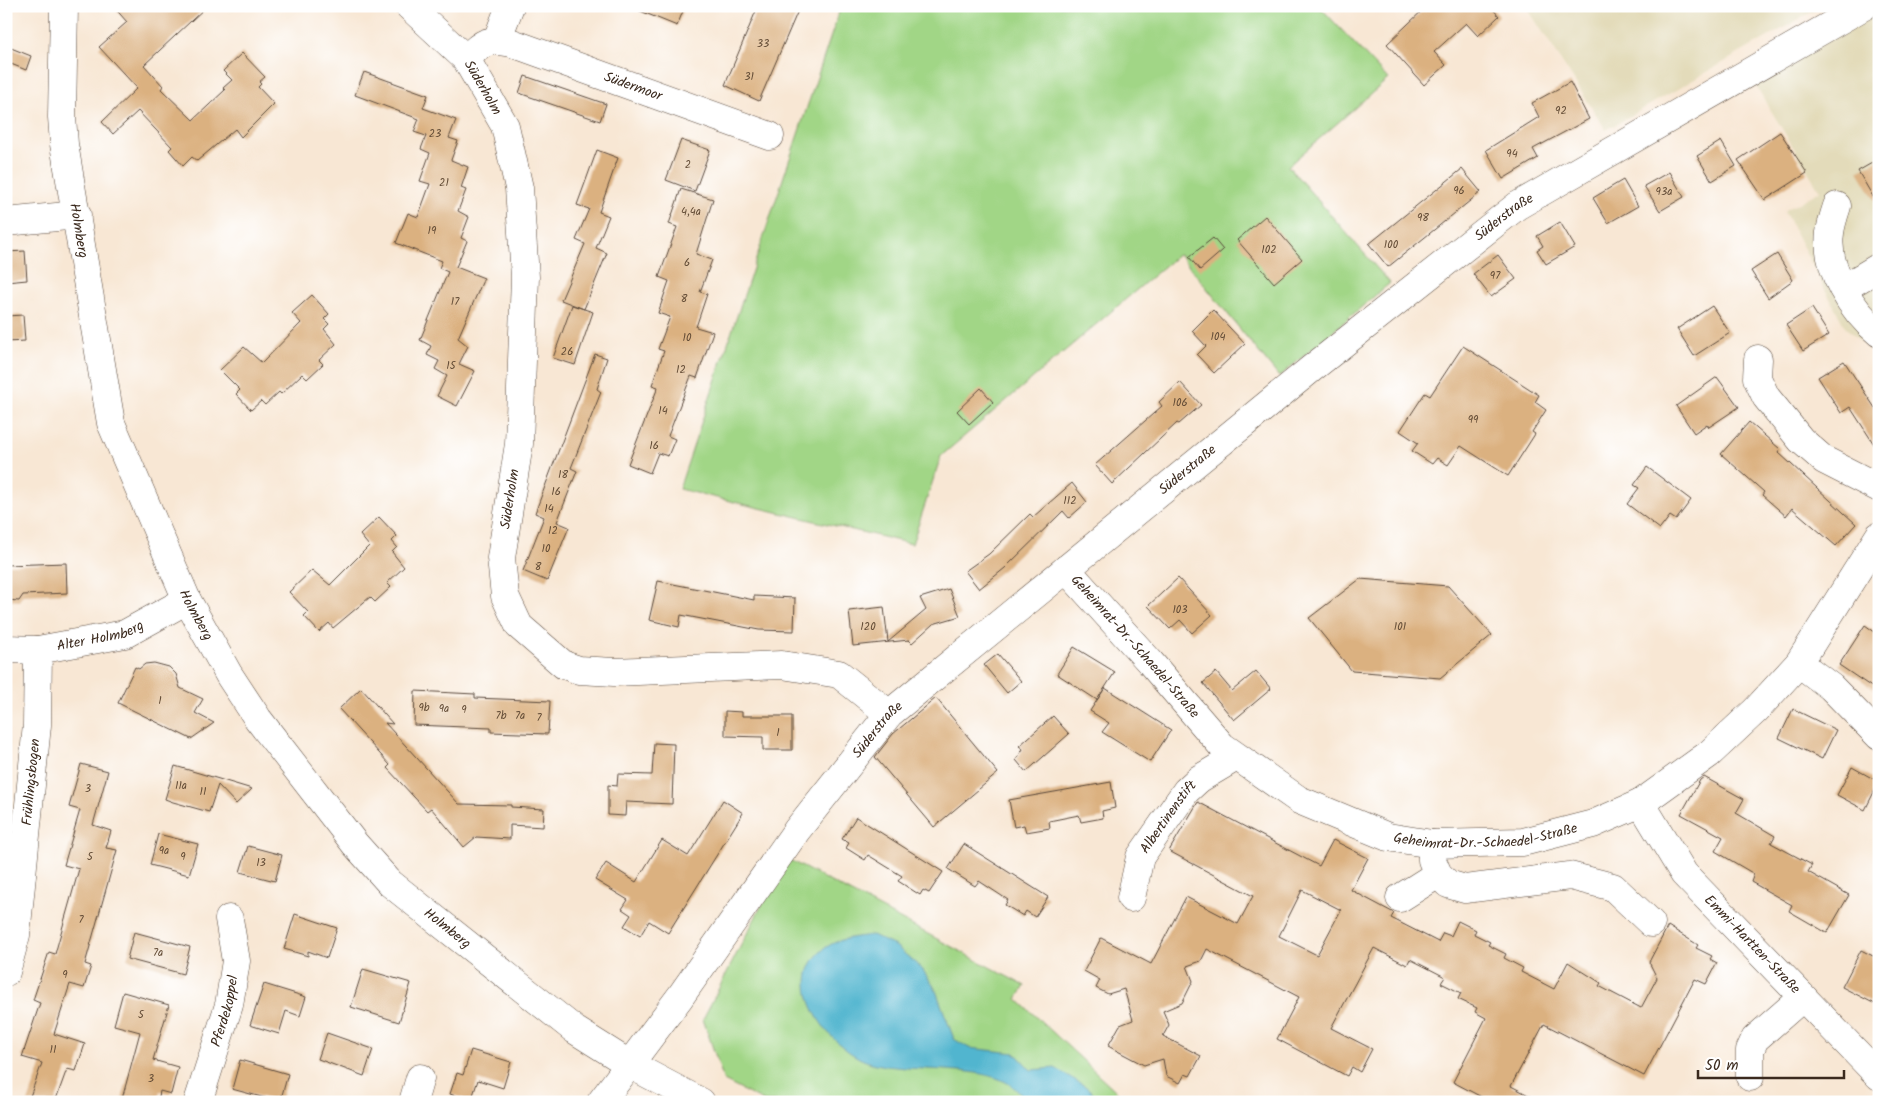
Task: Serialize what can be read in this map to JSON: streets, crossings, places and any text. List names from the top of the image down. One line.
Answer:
{"streets":{"street":["Südermoor","Süderholm","Süderstraße","Holmberg","Alter Holmberg","Geheimrat-Dr.-Schaedel-Straße","Frühlingsbogen","Albertinenstift","Emmi-Hartten-Straße","Pferdekoppel"]},"crossings":[["Süderholm","Süderstraße"],["Süderstraße","Holmberg"],["Süderstraße","Geheimrat-Dr.-Schaedel-Straße"],["Holmberg","Alter Holmberg"],["Alter Holmberg","Frühlingsbogen"],["Geheimrat-Dr.-Schaedel-Straße","Albertinenstift"],["Geheimrat-Dr.-Schaedel-Straße","Emmi-Hartten-Straße"]],"house_numbers":["33","31","92","23","94","2","21","96","93a","4,4a","98","19","100","102","6","97","8","17","104","10","26","15","12","106","14","99","16","18","16","112","14","12","10","8","103","120","101","1","9b","9a","9","7b","7a","7","1","11a","3","11","9a","5","9","13","7","7a","9","5","11","3"],"scale_bar":"50 m"}
